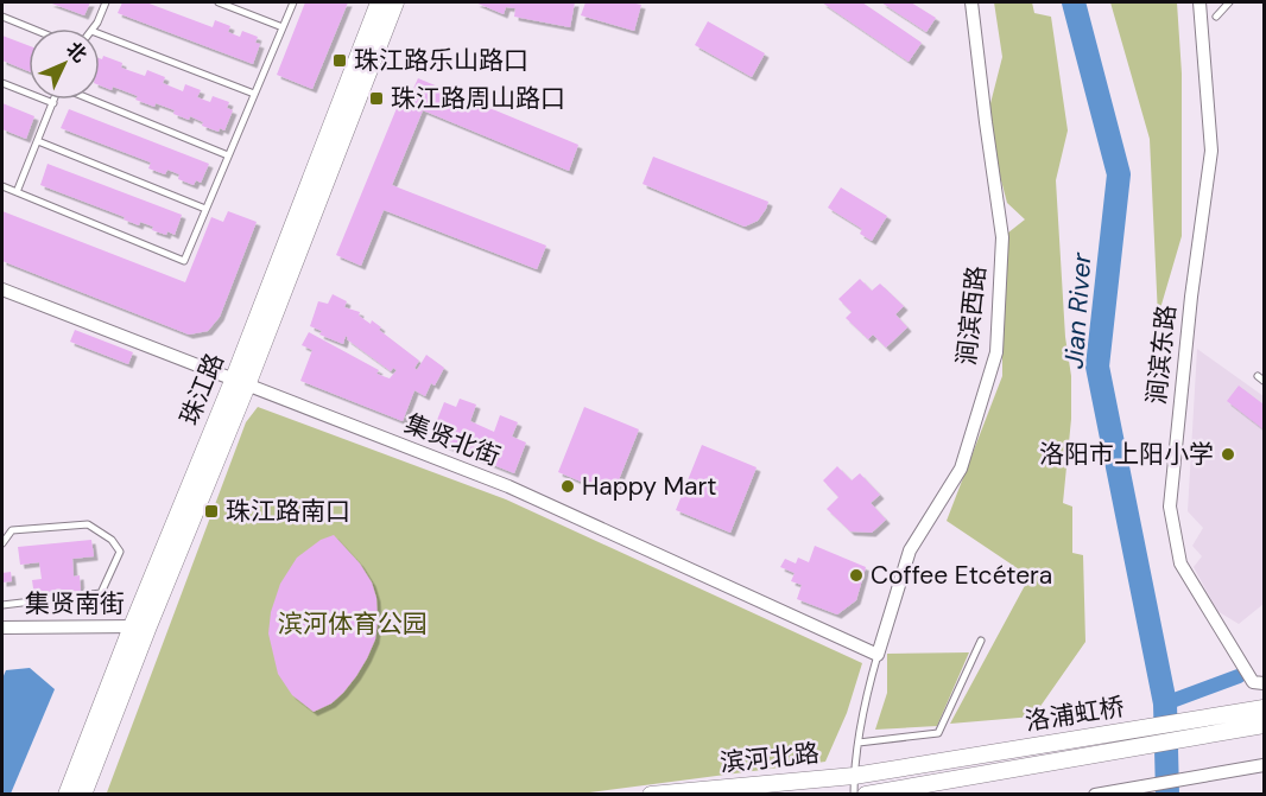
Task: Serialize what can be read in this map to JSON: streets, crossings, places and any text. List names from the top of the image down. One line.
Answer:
{"streets":{"main road":["珠江路","洛浦虹桥","滨河北路"],"street":["涧滨西路","涧滨东路","集贤北街","集贤南街"]},"crossings":[["涧滨西路","集贤北街"],["珠江路","集贤北街"],["珠江路","集贤南街"],["洛浦虹桥","滨河北路"]],"water":["Jian River"],"parks":["滨河体育公园"],"places":{"transit":["珠江路乐山路口","珠江路周山路口","珠江路南口"],"other":["洛阳市上阳小学","Happy Mart","Coffee Etcétera"]},"north":"top right"}
